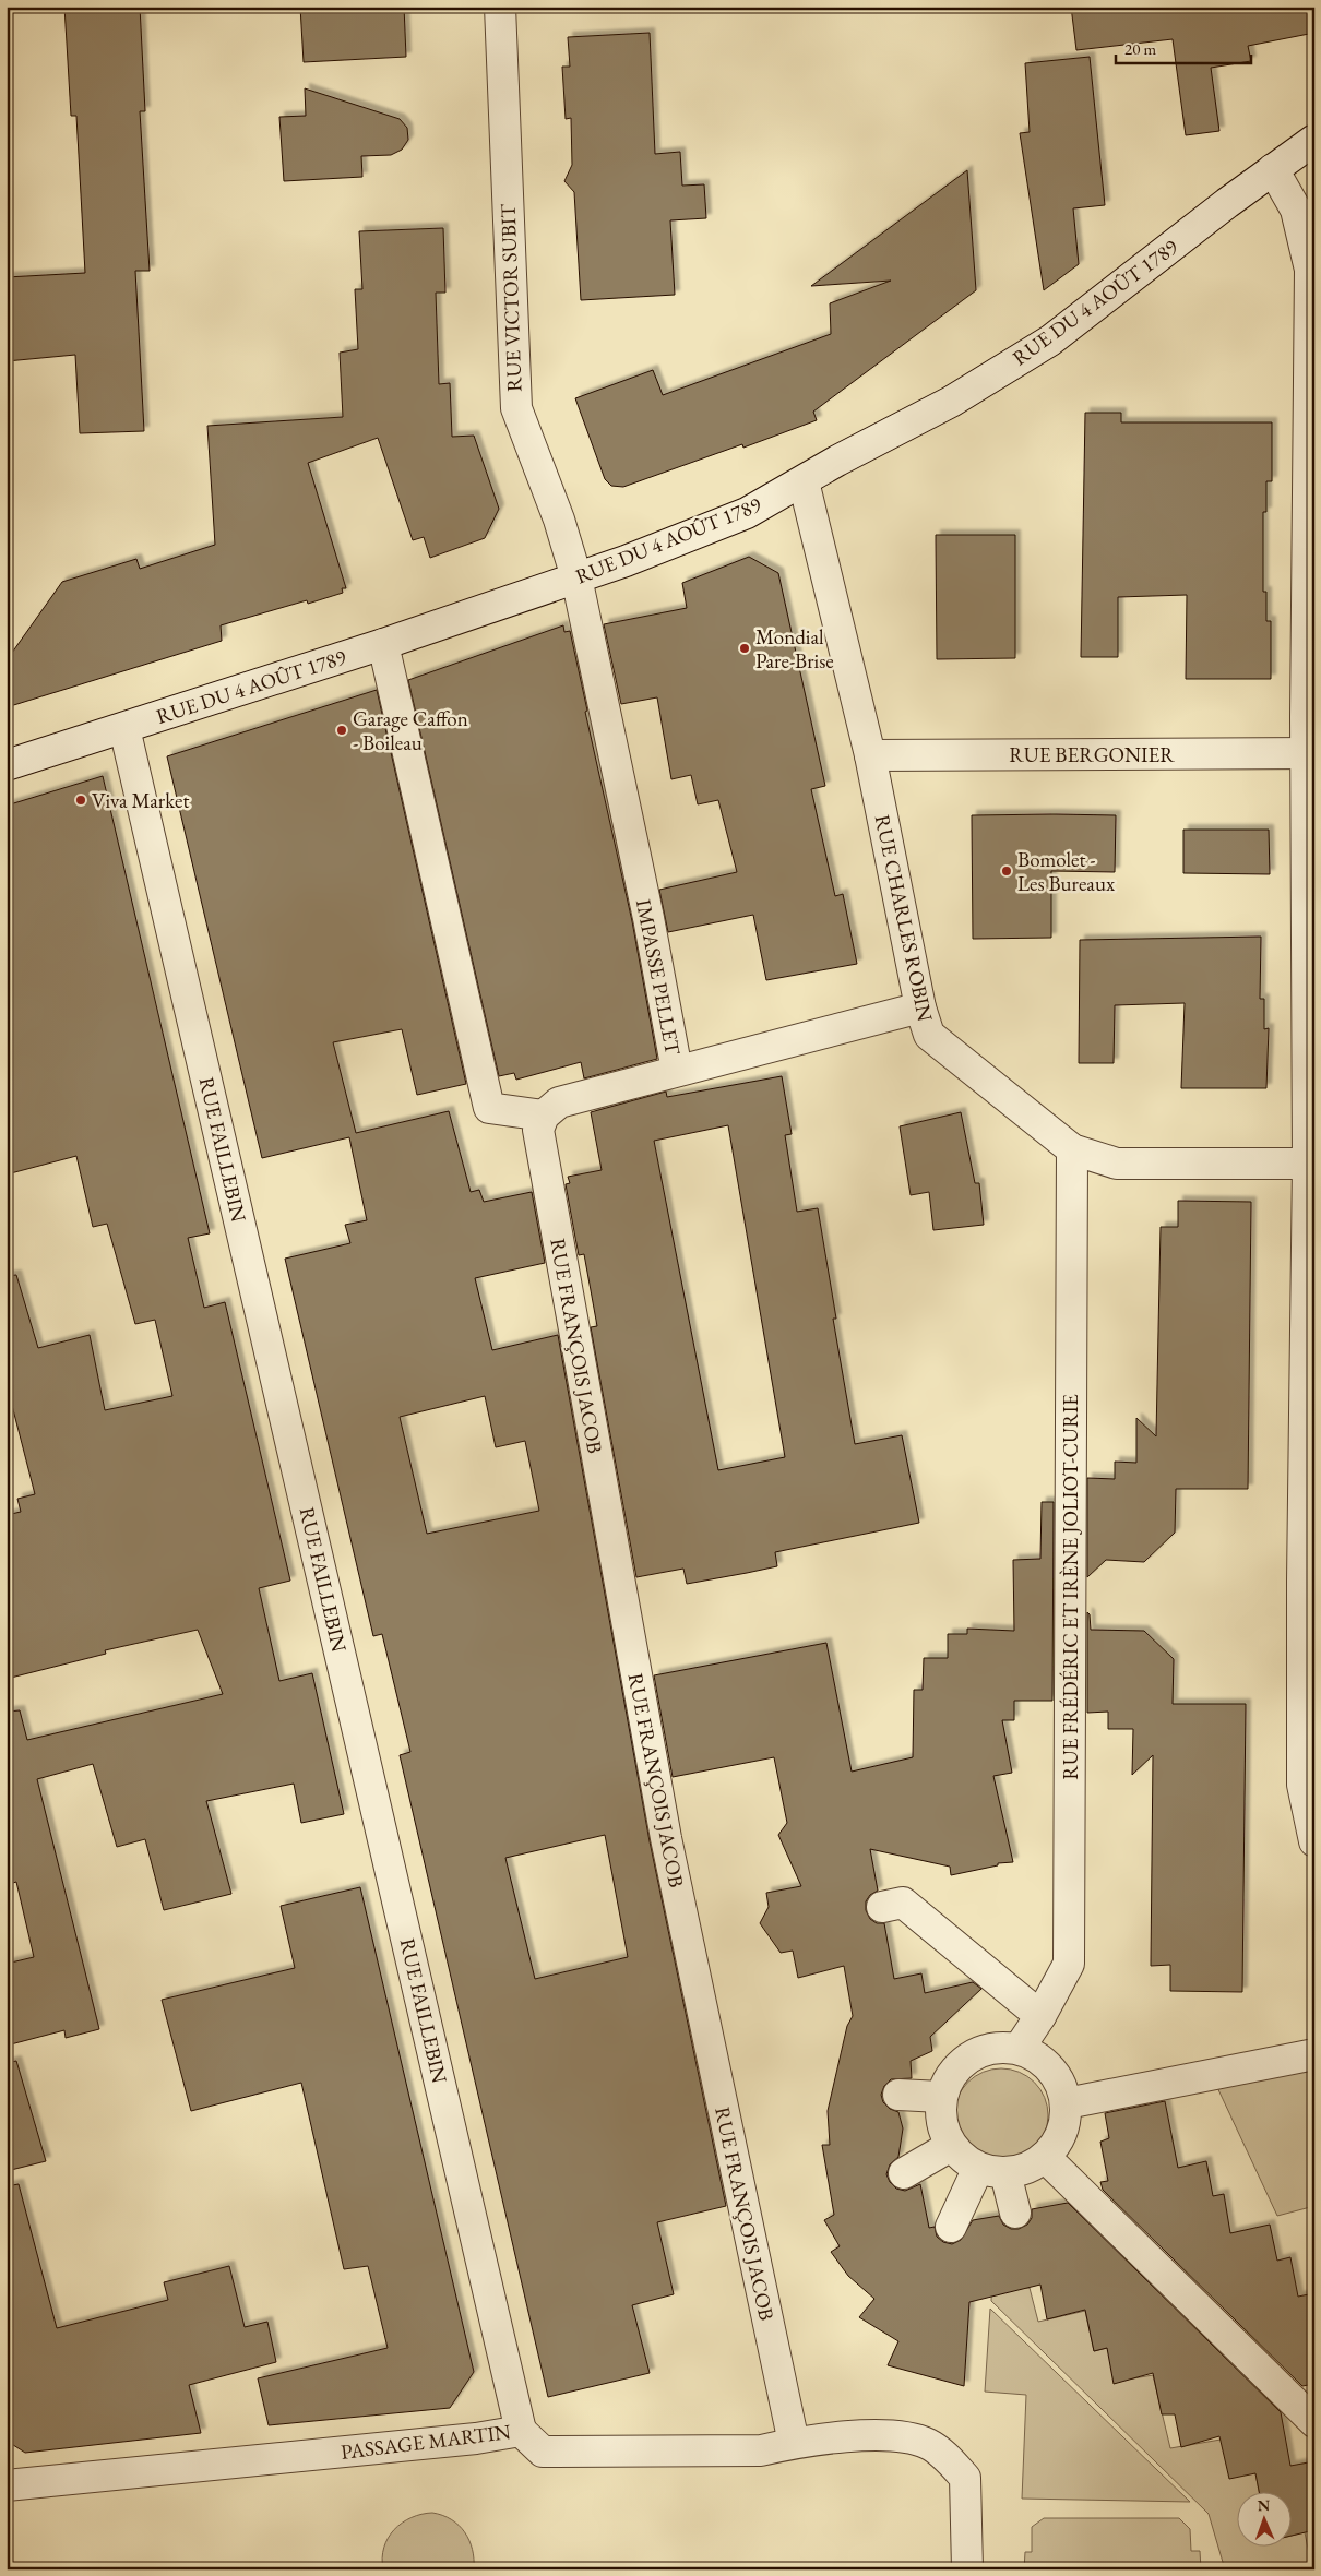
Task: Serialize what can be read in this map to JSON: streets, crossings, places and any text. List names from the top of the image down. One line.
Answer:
{"streets":{"street":["RUE VICTOR SUBIT","RUE DU 4 AOÛT 1789","RUE BERGONIER","RUE CHARLES ROBIN","IMPASSE PELLET","RUE FAILLEBIN","RUE FRANÇOIS JACOB","RUE FRÉDÉRIC ET IRÈNE JOLIOT-CURIE","PASSAGE MARTIN"]},"crossings":[["RUE VICTOR SUBIT","RUE DU 4 AOÛT 1789"],["RUE VICTOR SUBIT","IMPASSE PELLET"],["RUE DU 4 AOÛT 1789","RUE CHARLES ROBIN"],["RUE DU 4 AOÛT 1789","IMPASSE PELLET"],["RUE DU 4 AOÛT 1789","RUE FAILLEBIN"],["RUE BERGONIER","RUE CHARLES ROBIN"],["RUE CHARLES ROBIN","RUE FRÉDÉRIC ET IRÈNE JOLIOT-CURIE"],["IMPASSE PELLET","RUE FRANÇOIS JACOB"],["RUE FAILLEBIN","PASSAGE MARTIN"],["RUE FRANÇOIS JACOB","PASSAGE MARTIN"]],"places":["Mondial Pare-Brise","Garage Caffon - Boileau","Viva Market","Bomolet - Les Bureaux"],"scale_bar":"20 m","north":"top"}
